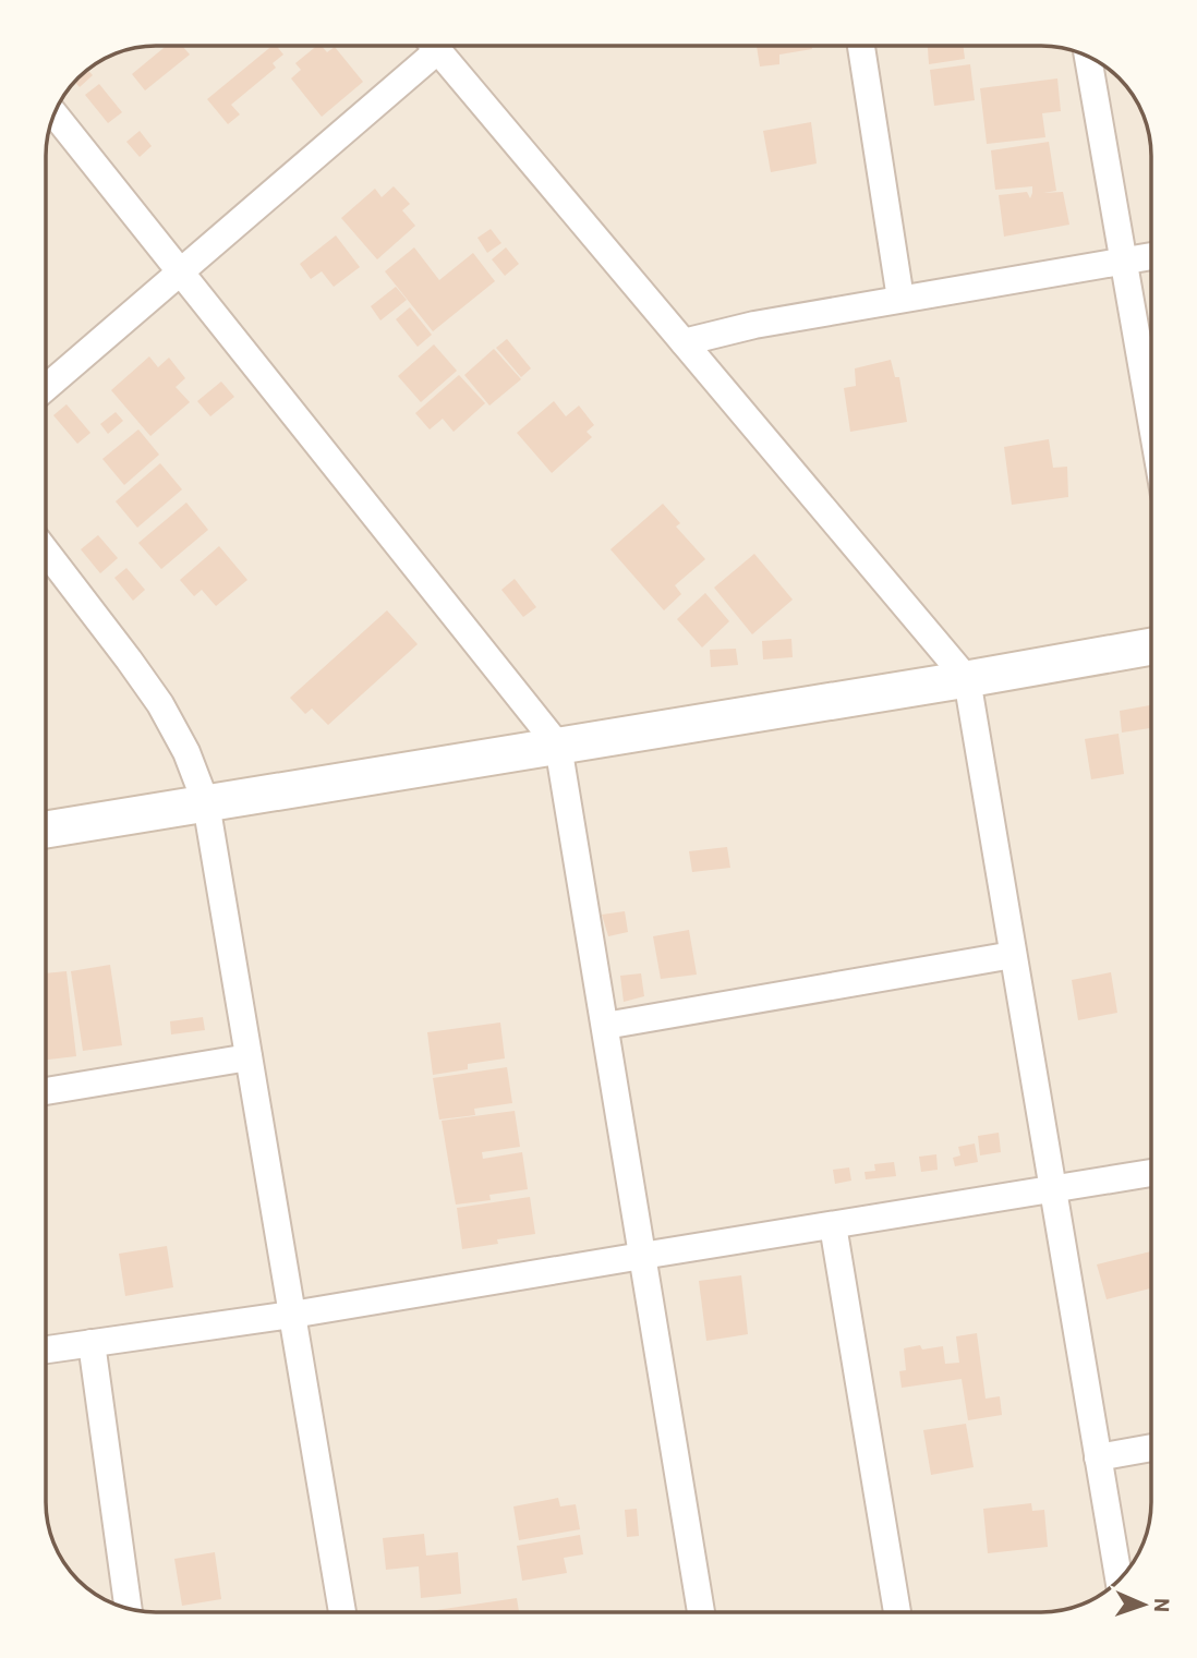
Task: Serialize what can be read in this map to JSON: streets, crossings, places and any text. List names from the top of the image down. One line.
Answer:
{"north":"right"}
